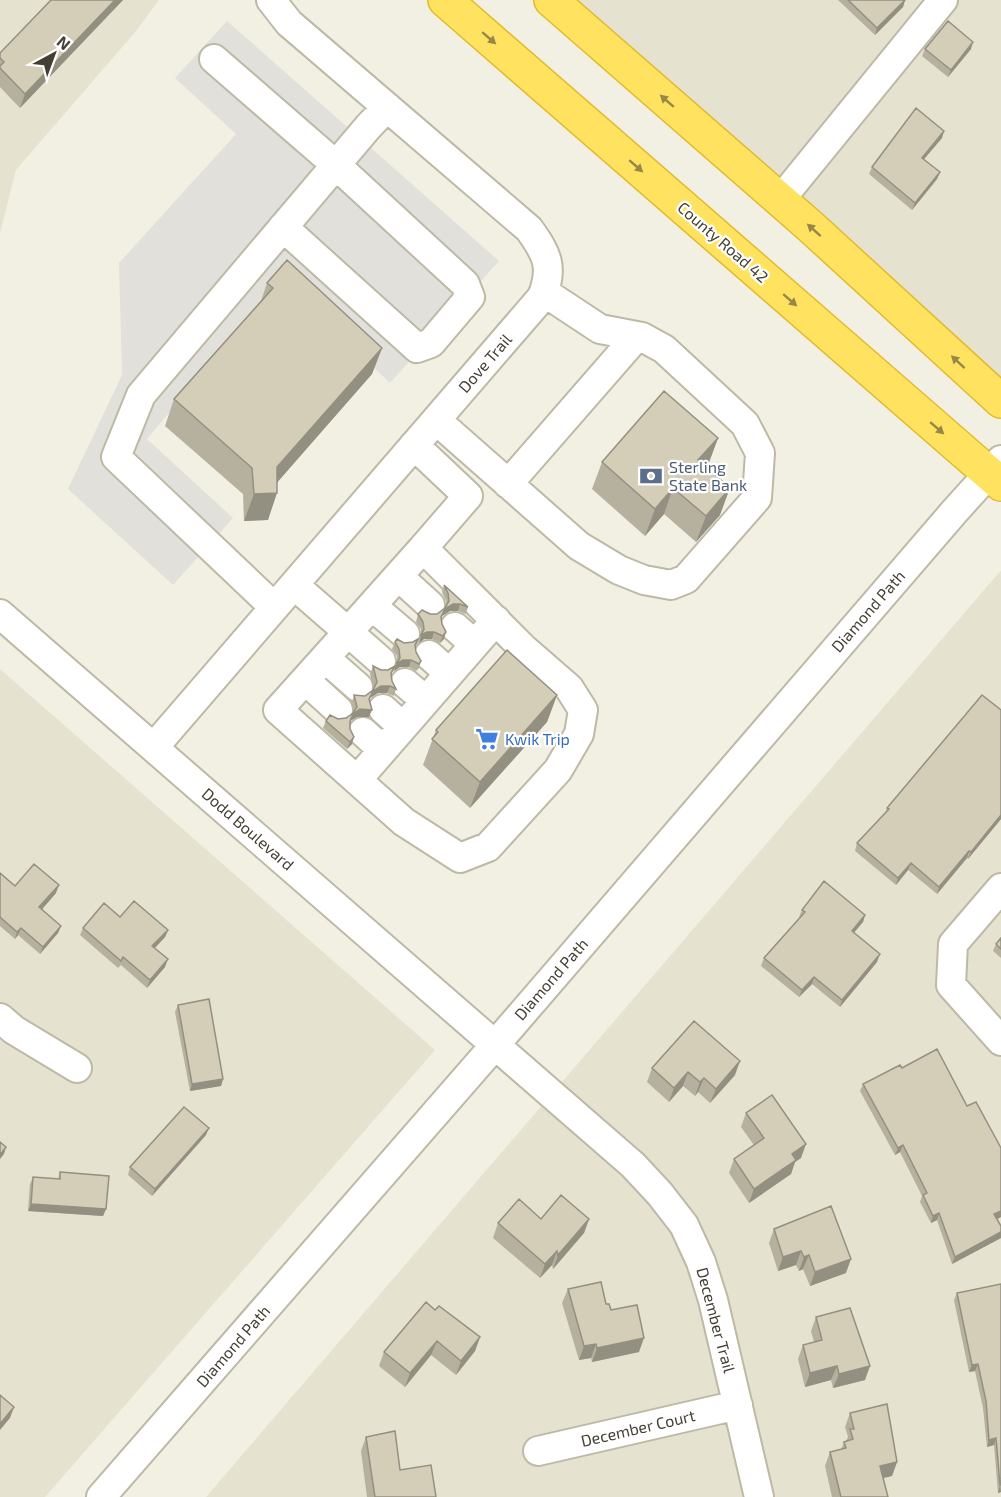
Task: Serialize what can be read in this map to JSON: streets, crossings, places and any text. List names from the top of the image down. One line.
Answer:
{"streets":{"highway":["County Road 42"],"street":["Dove Trail","Diamond Path","Dodd Boulevard","December Trail","December Court"]},"crossings":[["County Road 42","Diamond Path"],["Dove Trail","Dodd Boulevard"],["Diamond Path","Dodd Boulevard"],["Diamond Path","December Trail"],["Dodd Boulevard","December Trail"],["December Trail","December Court"]],"places":{"bank":["Sterling State Bank"],"supermarket":["Kwik Trip"]},"north":"top right"}
